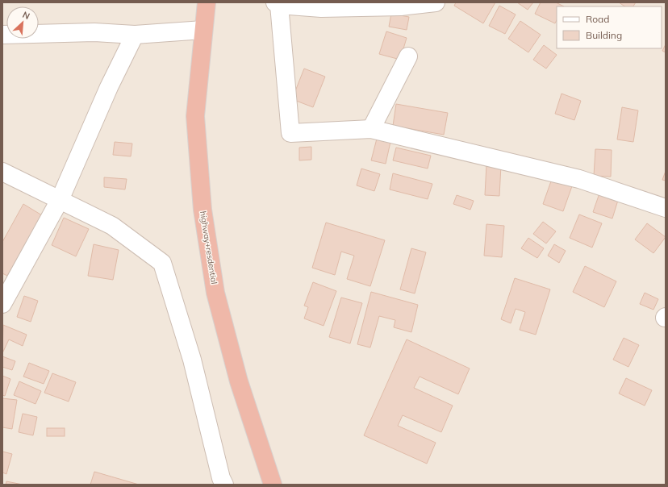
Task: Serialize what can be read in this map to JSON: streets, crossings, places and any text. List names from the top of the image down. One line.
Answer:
{"streets":{"highway":["highway+resdential"]},"legend":["Road","Building"],"north":"top right"}
